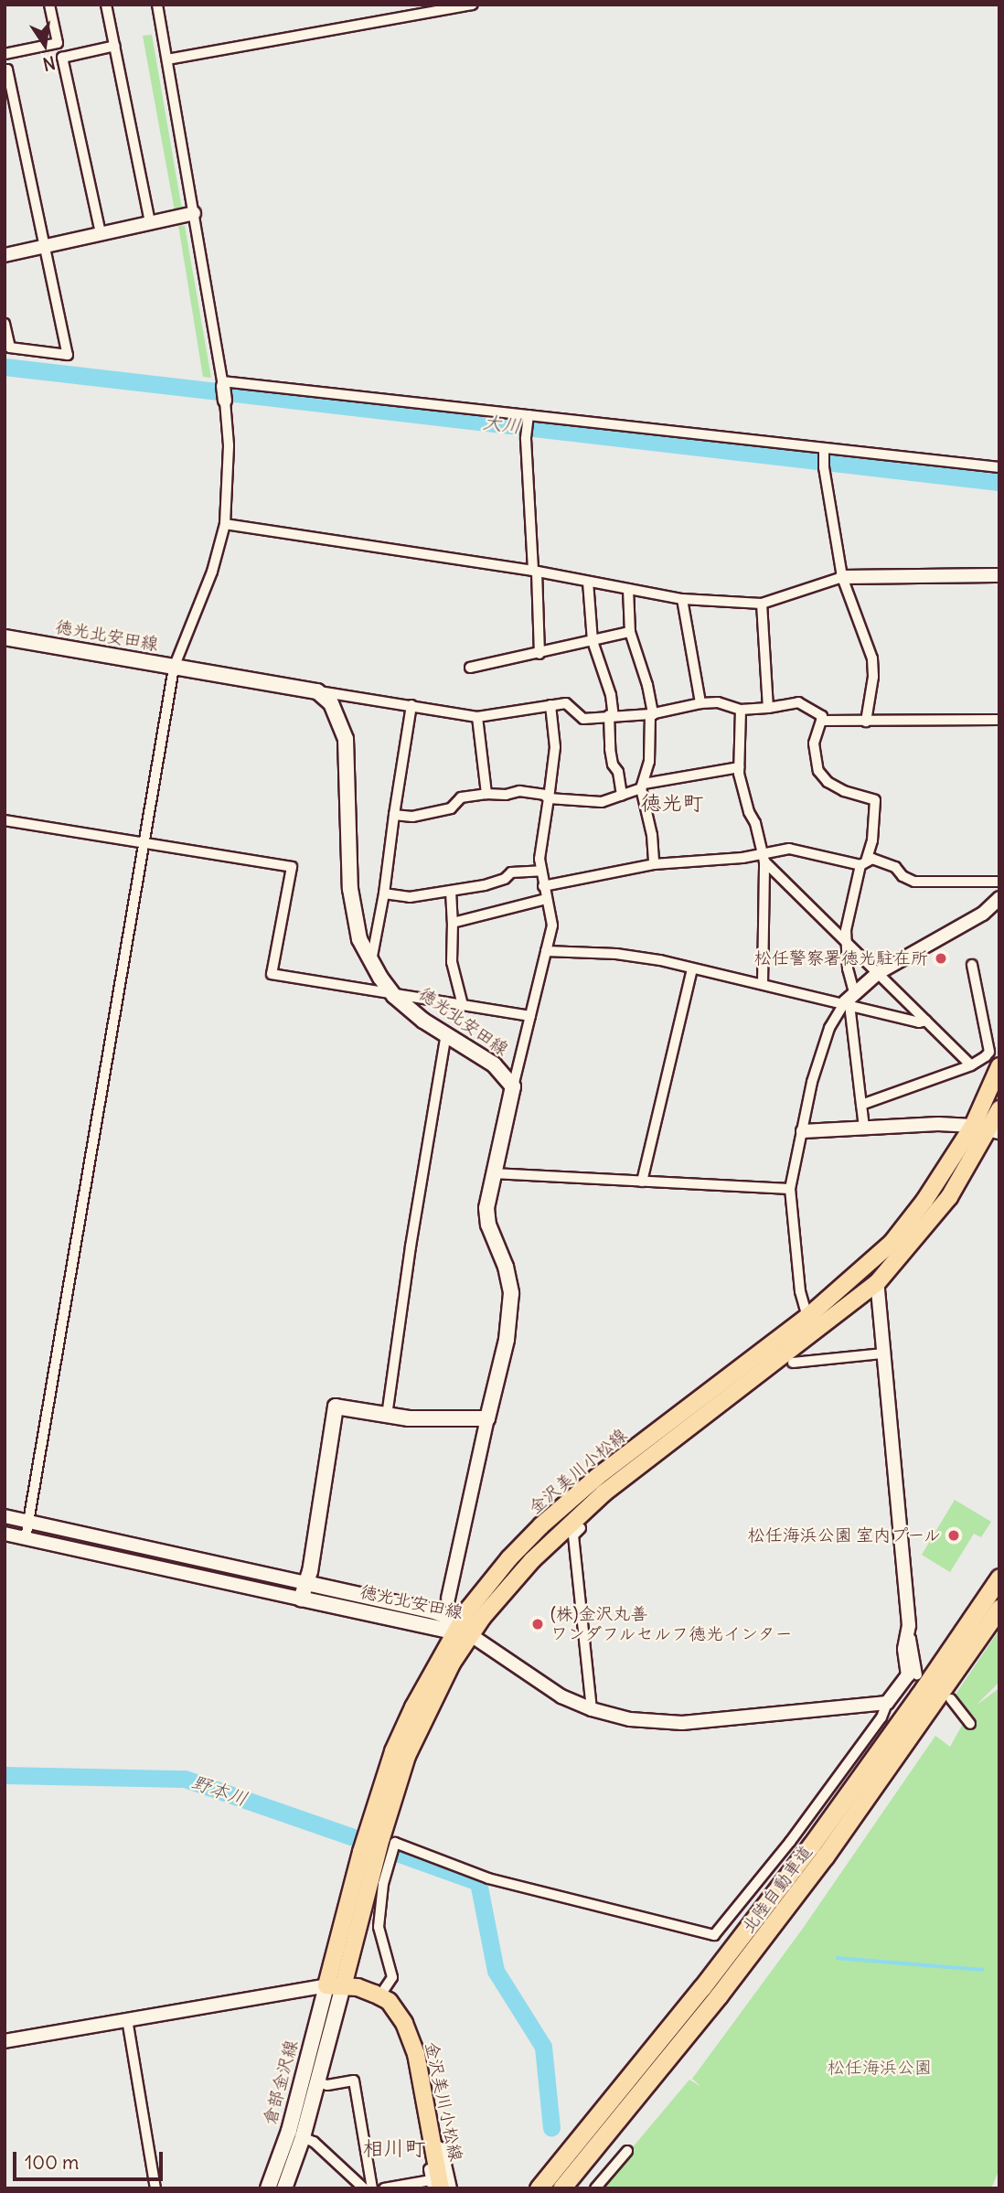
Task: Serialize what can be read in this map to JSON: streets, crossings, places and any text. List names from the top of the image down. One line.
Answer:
{"streets":{"highway":["北陸自動車道"],"main road":["徳光北安田線","金沢美川小松線","倉部金沢線"]},"crossings":[["徳光北安田線","金沢美川小松線"],["金沢美川小松線","倉部金沢線"]],"districts":["徳光町","相川町"],"water":["大川","野本川"],"parks":["松任海浜公園"],"places":["松任警察署徳光駐在所","松任海浜公園 室内プール","(株)金沢丸善 ワンダフルセルフ徳光インター"],"scale_bar":"100 m","north":"bottom"}
